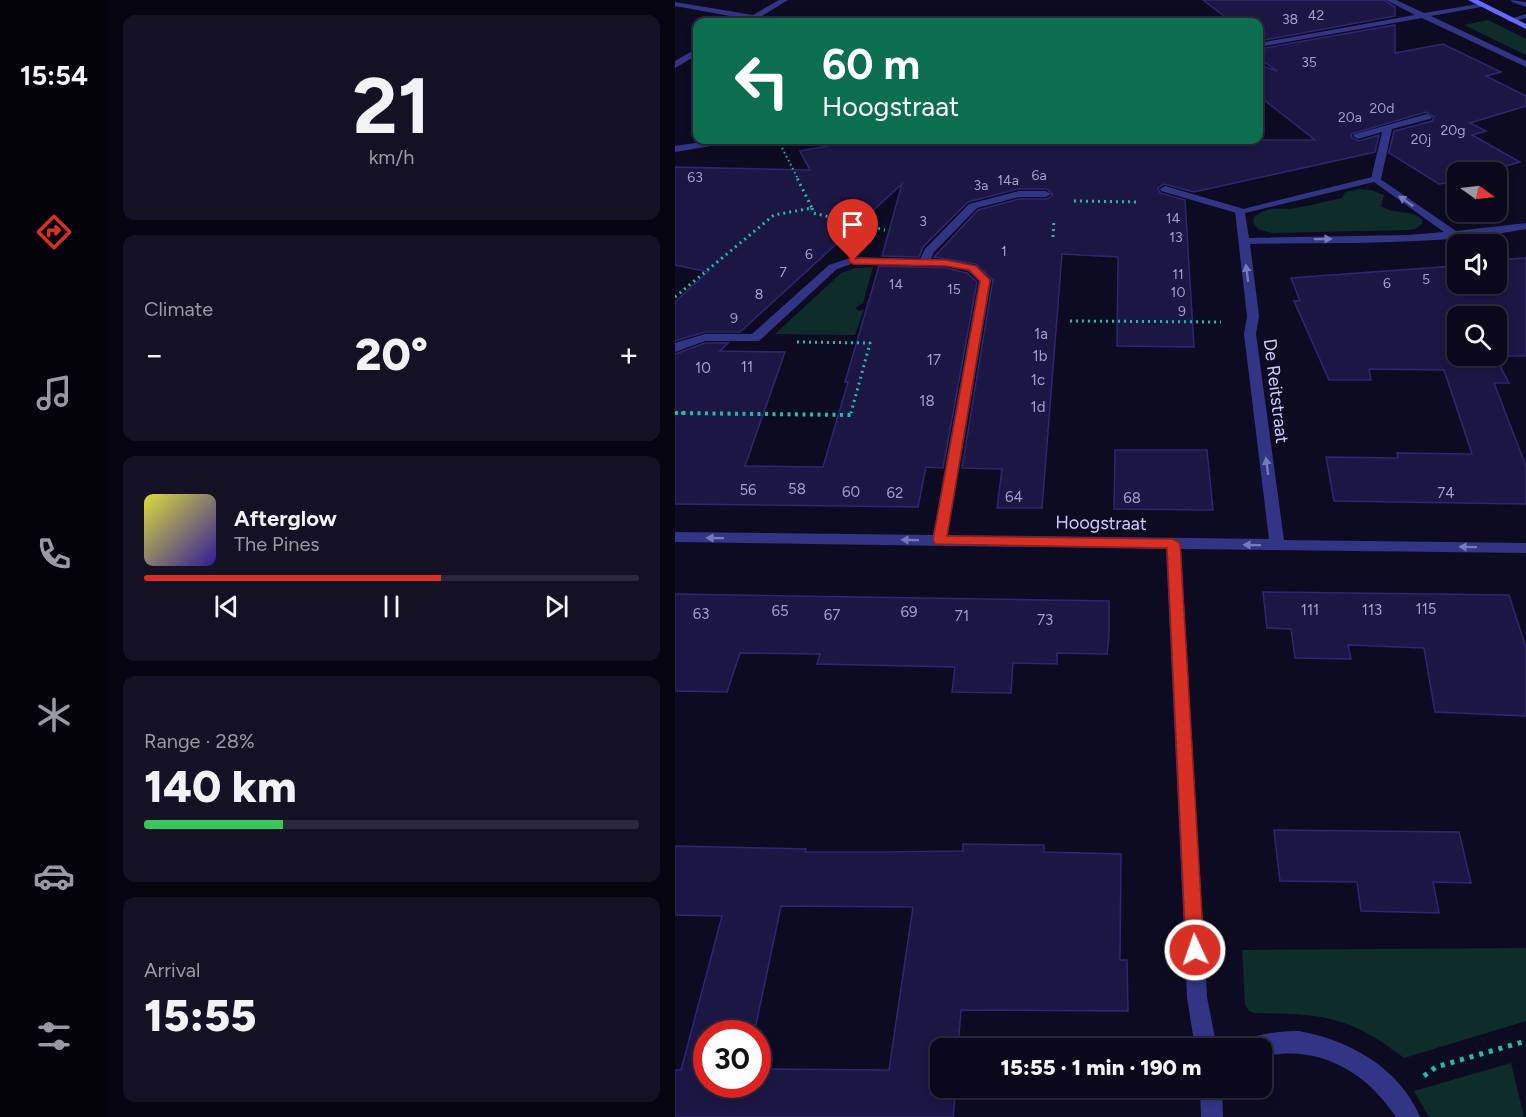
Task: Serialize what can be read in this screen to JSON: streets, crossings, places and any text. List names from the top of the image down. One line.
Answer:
{"streets":{"street":["De Reitstraat","Hoogstraat"]},"crossings":[["De Reitstraat","Hoogstraat"]],"one_way":["De Reitstraat","Hoogstraat"],"house_numbers":["42","38","35","20d","20a","20g","20j","6a","63","14a","3a","14","3","13","1","6","7","11","5","6","14","15","10","8","9","9","1a","1b","17","11","10","1c","18","1d","58","56","60","62","74","64","68","115","111","113","65","69","63","67","71","73"],"north":"right","page":{"tabs":"15:54","tile":[["21","km/h"],"Climate",["Range · 28%","140 km"],["Arrival","15:55"]],"turn":["60 m","Hoogstraat"],"heat":["−","20°","+"],"song":["Afterglow","The Pines"],"limit":"30","trip":"15:55 · 1 min · 190 m"}}
